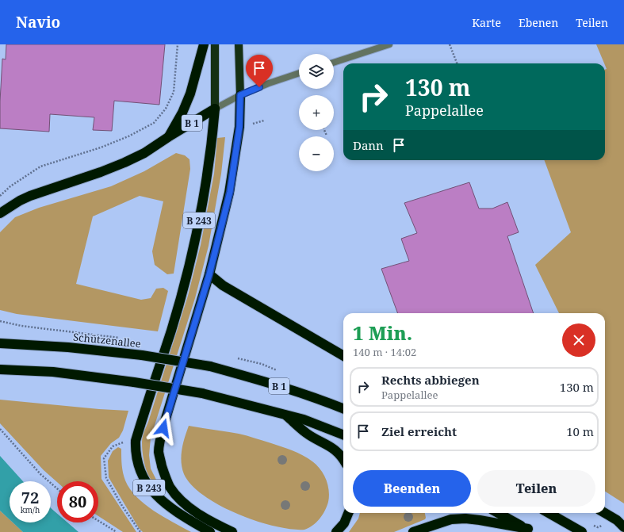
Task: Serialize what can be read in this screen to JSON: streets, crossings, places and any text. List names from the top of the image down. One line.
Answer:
{"streets":{"highway":["B 1","B 243","Schützenallee"]},"crossings":[["B 1","B 243"]],"page":{"header":"Navio","nav":["Karte","Ebenen","Teilen"],"map_buttons":["+","−"],"turn":["130 m","Pappelallee"],"then":"Dann","heading":["1 Min.","140 m · 14:02"],"list":[{"name":"Rechts abbiegen","note":"Pappelallee","value":"130 m"},{"name":"Ziel erreicht","value":"10 m"}],"buttons":["Beenden","Teilen"],"speed":"72 km/h","limit":"80"}}
